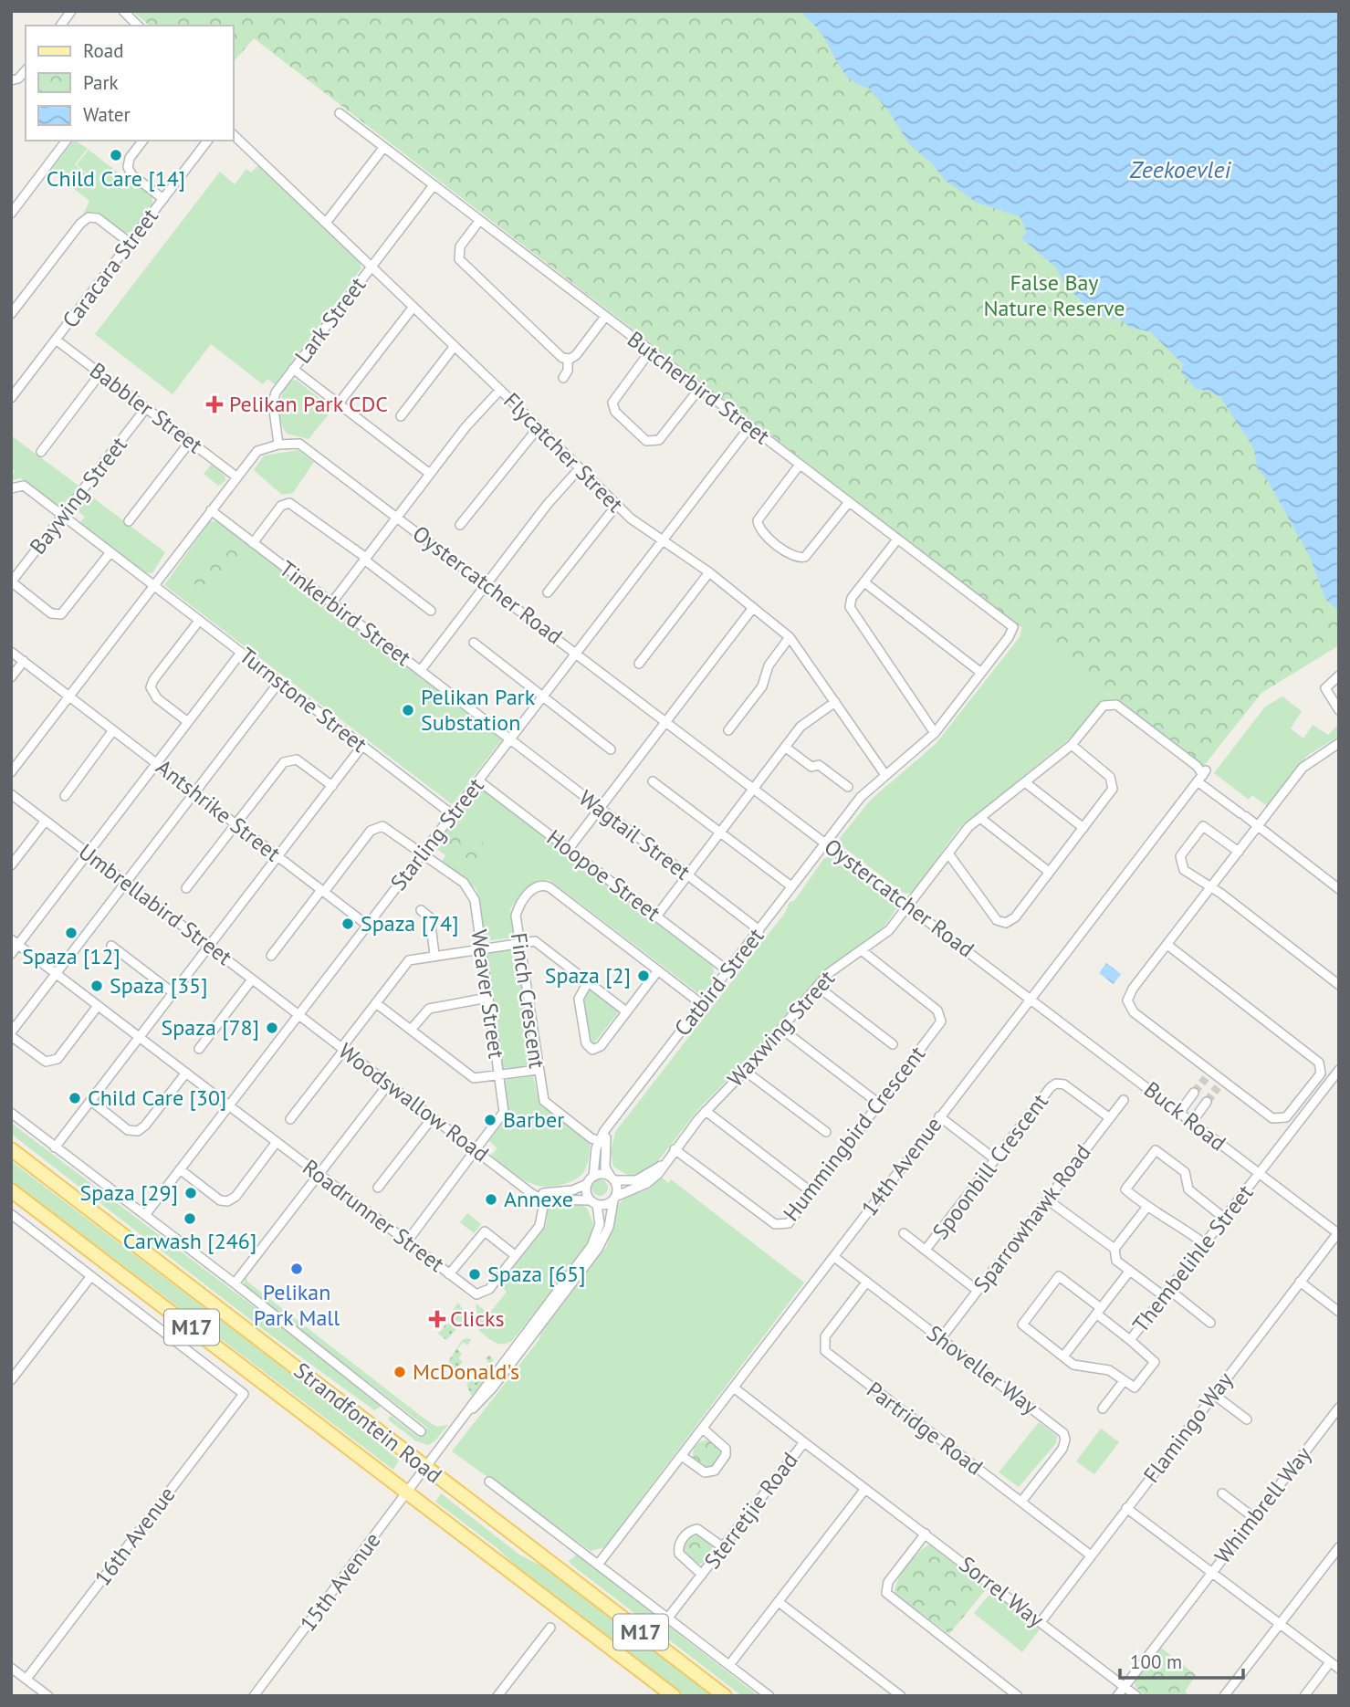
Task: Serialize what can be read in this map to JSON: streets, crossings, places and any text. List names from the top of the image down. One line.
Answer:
{"streets":{"main road":["M17","Strandfontein Road"],"street":["Caracara Street","Lark Street","Butcherbird Street","Babbler Street","Flycatcher Street","Baywing Street","Oystercatcher Road","Tinkerbird Street","Turnstone Street","Antshrike Street","Starling Street","Wagtail Street","Hoopoe Street","Umbrellabird Street","Catbird Street","Weaver Street","Finch Crescent","Waxwing Street","Woodswallow Road","Buck Road","Hummingbird Crescent","14th Avenue","Spoonbill Crescent","Roadrunner Street","Sparrowhawk Road","Thembelihle Street","Shoveller Way","Flamingo Way","Partridge Road","Whimbrell Way","Sterretjie Road","16th Avenue","15th Avenue","Sorrel Way"]},"crossings":[["Caracara Street","Babbler Street"],["Lark Street","Butcherbird Street"],["Lark Street","Flycatcher Street"],["Lark Street","Oystercatcher Road"],["Butcherbird Street","Starling Street"],["Butcherbird Street","Catbird Street"],["Babbler Street","Baywing Street"],["Flycatcher Street","Starling Street"],["Flycatcher Street","Catbird Street"],["Baywing Street","Turnstone Street"],["Oystercatcher Road","Starling Street"],["Oystercatcher Road","Catbird Street"],["Oystercatcher Road","Waxwing Street"],["Oystercatcher Road","Buck Road"],["Oystercatcher Road","14th Avenue"],["Tinkerbird Street","Starling Street"],["Tinkerbird Street","Wagtail Street"],["Turnstone Street","Starling Street"],["Antshrike Street","Starling Street"],["Antshrike Street","Weaver Street"],["Starling Street","Wagtail Street"],["Starling Street","Hoopoe Street"],["Starling Street","Umbrellabird Street"],["Starling Street","Weaver Street"],["Starling Street","Woodswallow Road"],["Starling Street","Roadrunner Street"],["Starling Street","Strandfontein Road"],["Wagtail Street","Catbird Street"],["Hoopoe Street","Catbird Street"],["Umbrellabird Street","Woodswallow Road"],["Catbird Street","Finch Crescent"],["Catbird Street","Waxwing Street"],["Catbird Street","Woodswallow Road"],["Weaver Street","Woodswallow Road"],["Weaver Street","Roadrunner Street"],["Waxwing Street","Woodswallow Road"],["Waxwing Street","Hummingbird Crescent"],["Waxwing Street","14th Avenue"],["Woodswallow Road","Roadrunner Street"],["Buck Road","14th Avenue"],["Buck Road","Thembelihle Street"],["Buck Road","Flamingo Way"],["14th Avenue","Shoveller Way"],["14th Avenue","Sterretjie Road"],["Spoonbill Crescent","Sparrowhawk Road"],["Sparrowhawk Road","Shoveller Way"],["Shoveller Way","Partridge Road"],["Strandfontein Road","15th Avenue"],["Flamingo Way","Partridge Road"],["Flamingo Way","Sorrel Way"],["Whimbrell Way","Sorrel Way"],["Sterretjie Road","Sorrel Way"]],"water":["Zeekoevlei"],"parks":["False Bay Nature Reserve"],"places":{"other":["Child Care [14]","Pelikan Park Substation","Spaza [74]","Spaza [12]","Spaza [2]","Spaza [35]","Spaza [78]","Child Care [30]","Barber","Spaza [29]","Annexe","Carwash [246]","Pelikan Park Mall","Spaza [65]","McDonald's"],"health":["Pelikan Park CDC","Clicks"]},"legend":["Road","Park","Water"],"scale_bar":"100 m"}
